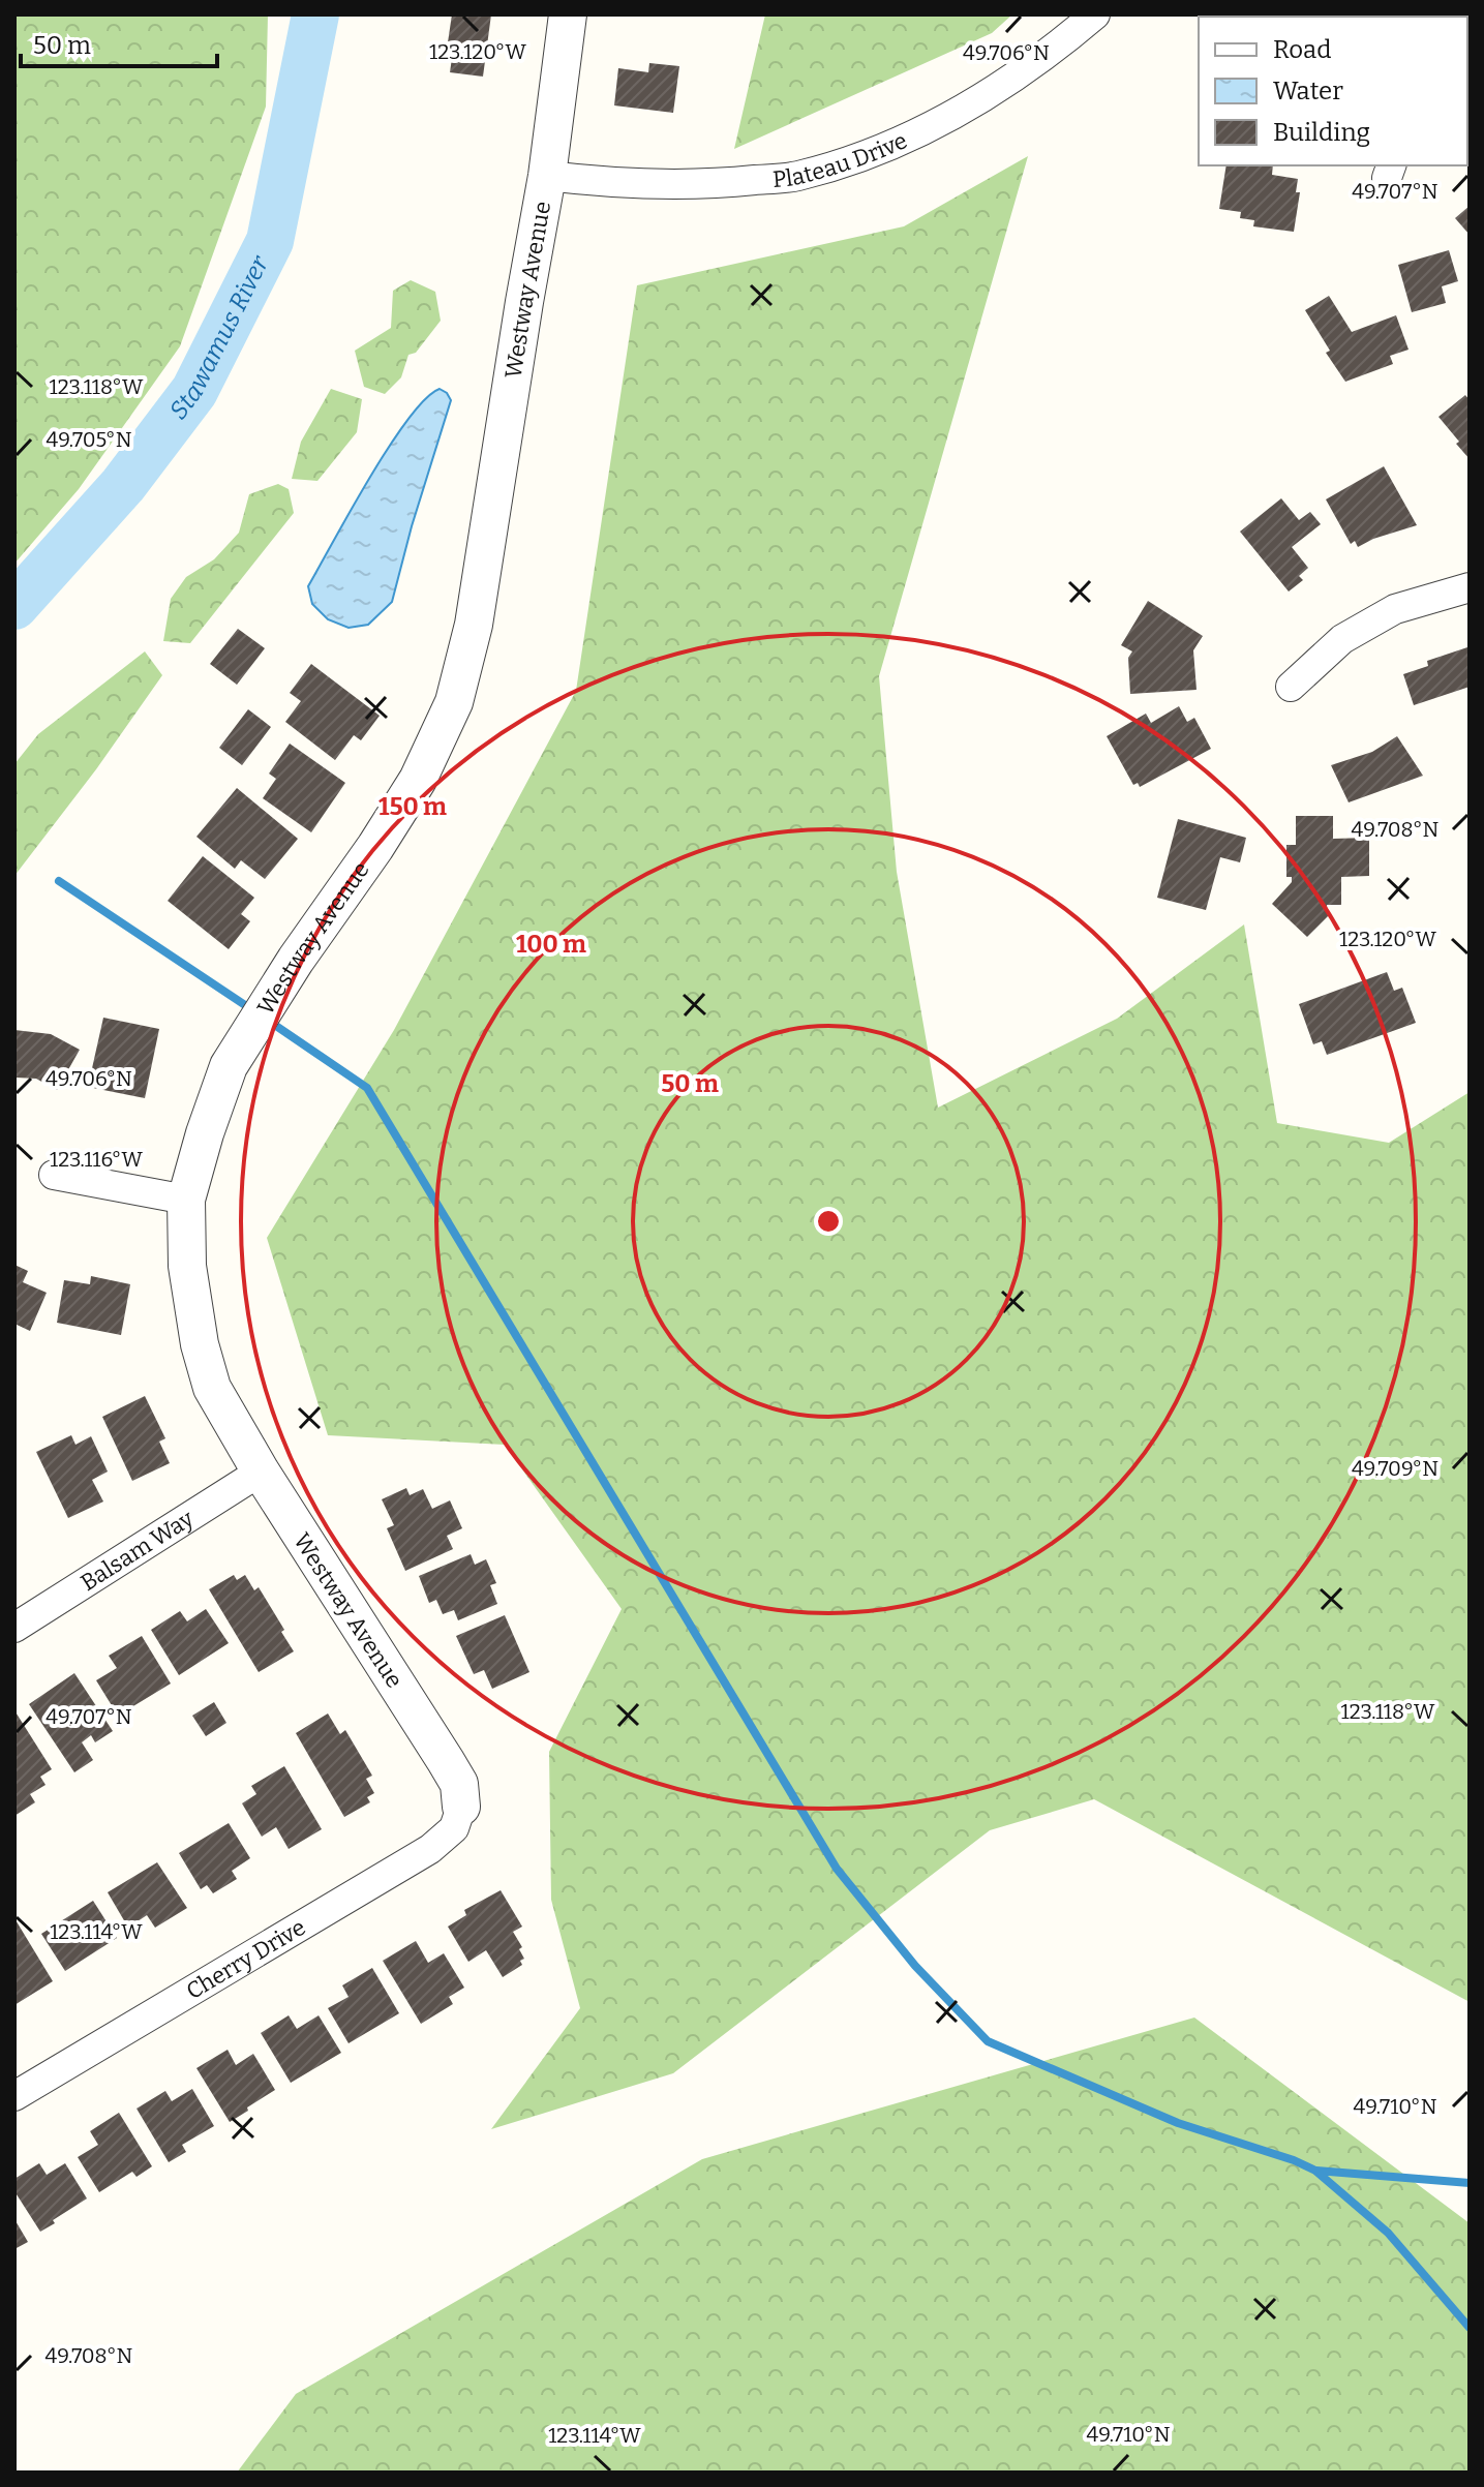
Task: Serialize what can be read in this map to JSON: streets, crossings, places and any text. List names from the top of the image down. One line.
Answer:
{"streets":{"street":["Plateau Drive","Westway Avenue","Balsam Way","Cherry Drive"]},"crossings":[["Plateau Drive","Westway Avenue"],["Westway Avenue","Balsam Way"],["Westway Avenue","Cherry Drive"]],"water":["Stawamus River"],"legend":["Road","Water","Building"],"scale_bar":"50 m","coordinates":["123.120°W","49.706°N","49.707°N","123.118°W","49.705°N","49.708°N","123.116°W","49.709°N","123.114°W","49.710°N"],"rings":["150 m","100 m","50 m"]}
